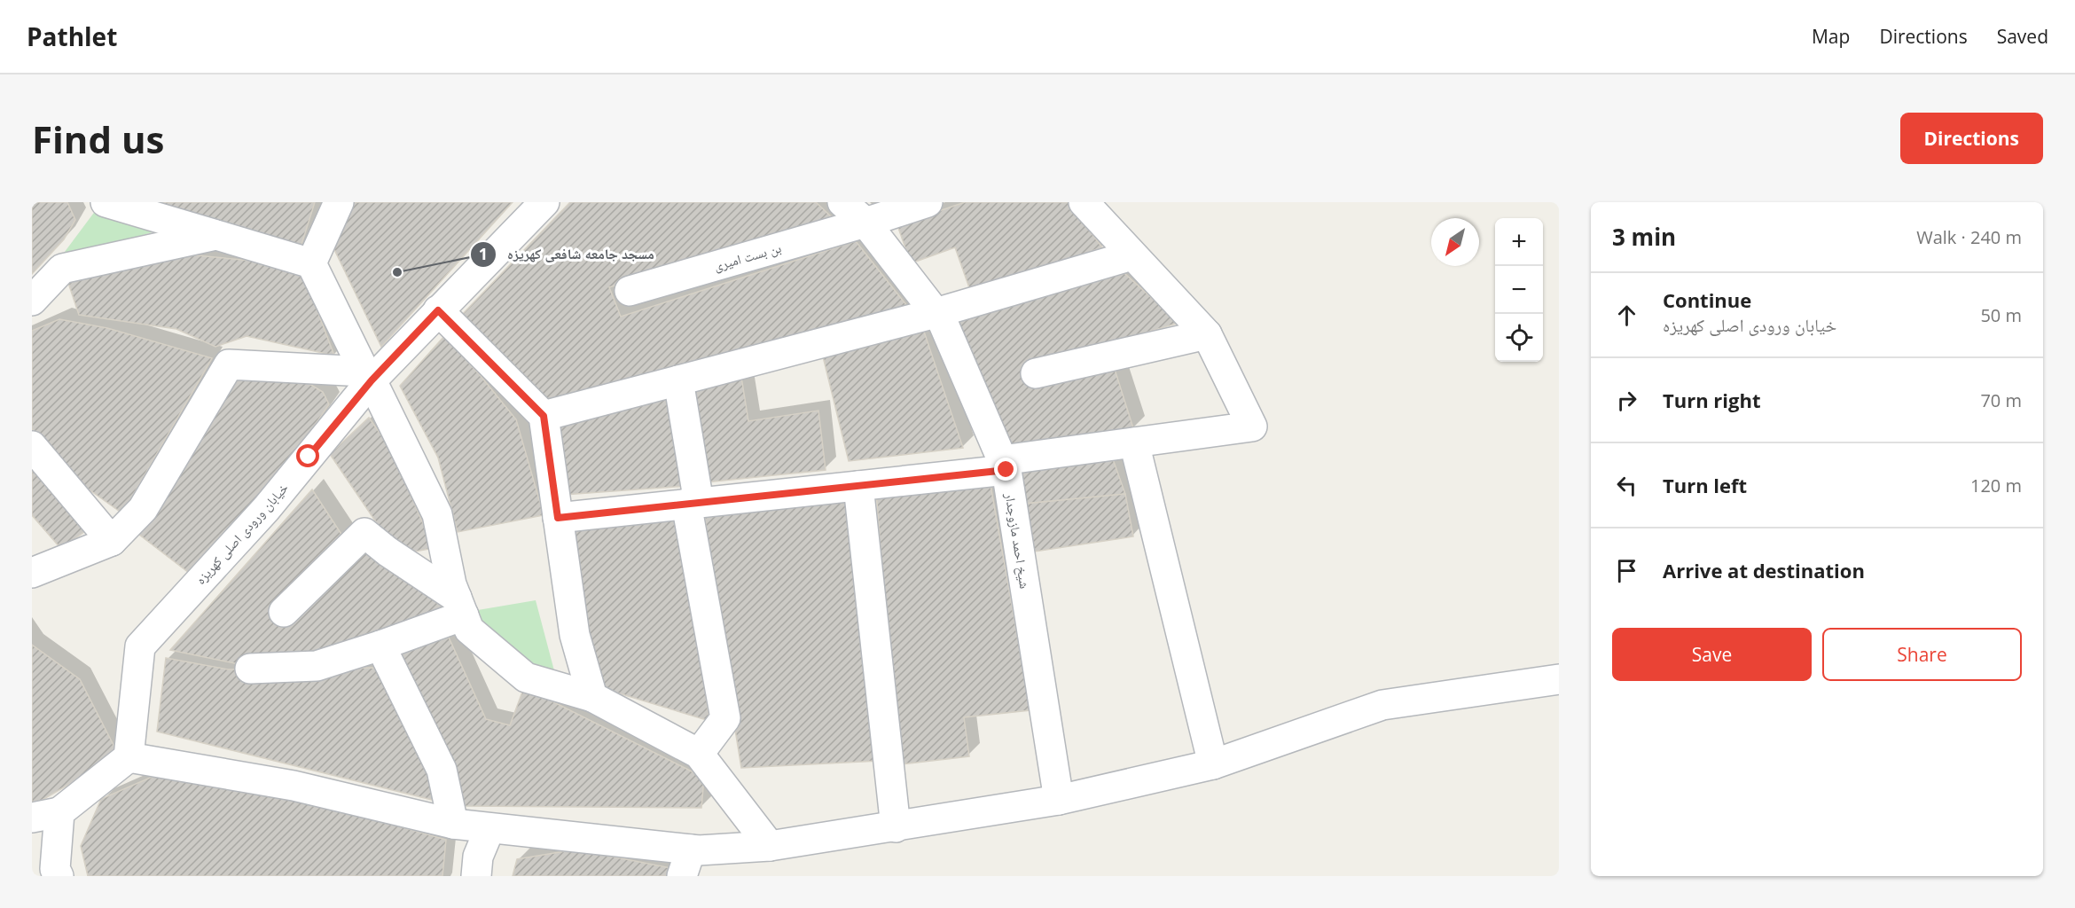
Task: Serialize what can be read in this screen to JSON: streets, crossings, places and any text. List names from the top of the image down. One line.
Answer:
{"streets":{"street":["بن بست امیری","خیابان ورودی اصلی کهریزه","شیخ احمد مازوجدار"]},"crossings":[["بن بست امیری","شیخ احمد مازوجدار"]],"places":["مسجد جامعه شافعی کهریزه"],"north":"bottom left","page":{"header":"Pathlet","nav":["Map","Directions","Saved"],"buttons":["Directions",["Save","Share"]],"title":"Find us","heading":["3 min","Walk · 240 m"],"map_buttons":["+","−"],"list":[["Continue","خیابان ورودی اصلی کهریزه","50 m"],["Turn right","70 m"],["Turn left","120 m"],"Arrive at destination"]}}
